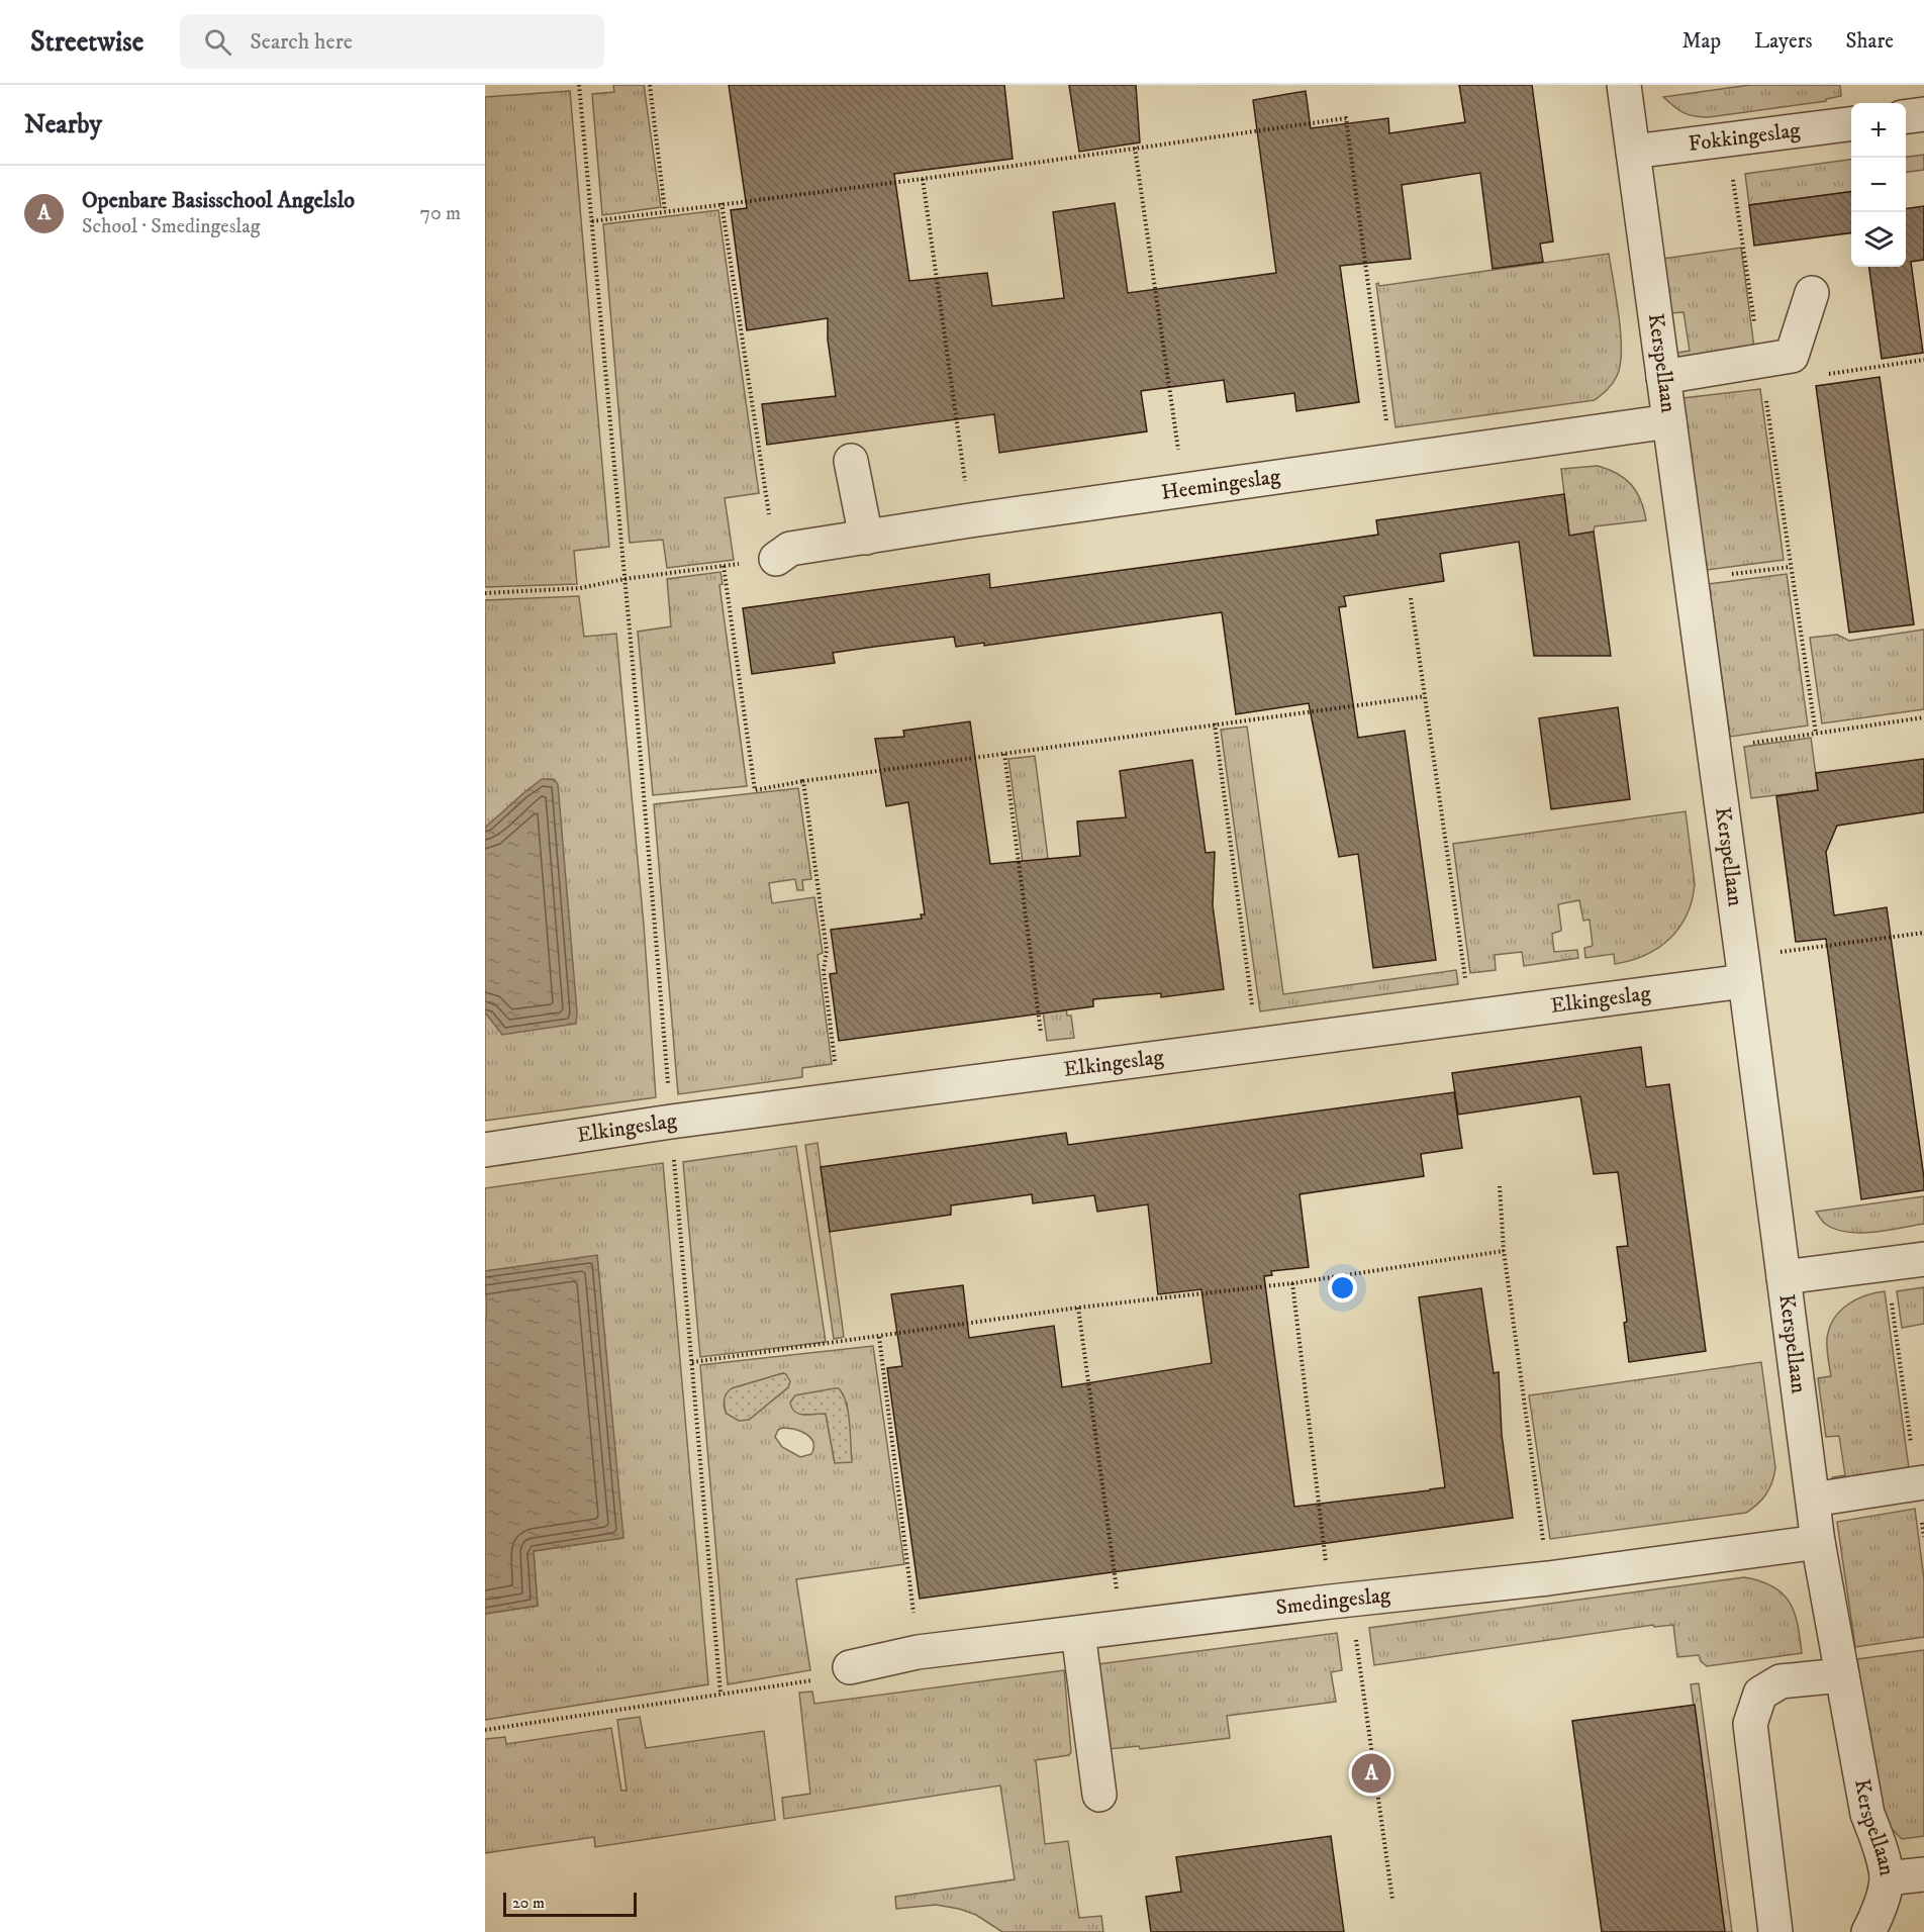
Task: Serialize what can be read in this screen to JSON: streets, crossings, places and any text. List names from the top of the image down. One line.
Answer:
{"streets":{"street":["Fokkingeslag","Kerspellaan","Heemingeslag","Elkingeslag","Smedingeslag"]},"crossings":[["Fokkingeslag","Kerspellaan"],["Kerspellaan","Heemingeslag"],["Kerspellaan","Elkingeslag"],["Kerspellaan","Smedingeslag"]],"scale_bar":"20 m","page":{"header":"Streetwise","search":"Search here","nav":["Map","Layers","Share"],"heading":"Nearby","map_buttons":["+","−"],"list":[{"mark":"A","name":"Openbare Basisschool Angelslo","note":"School · Smedingeslag","value":"70 m"}],"pins":"A","scale":"20 m"}}
